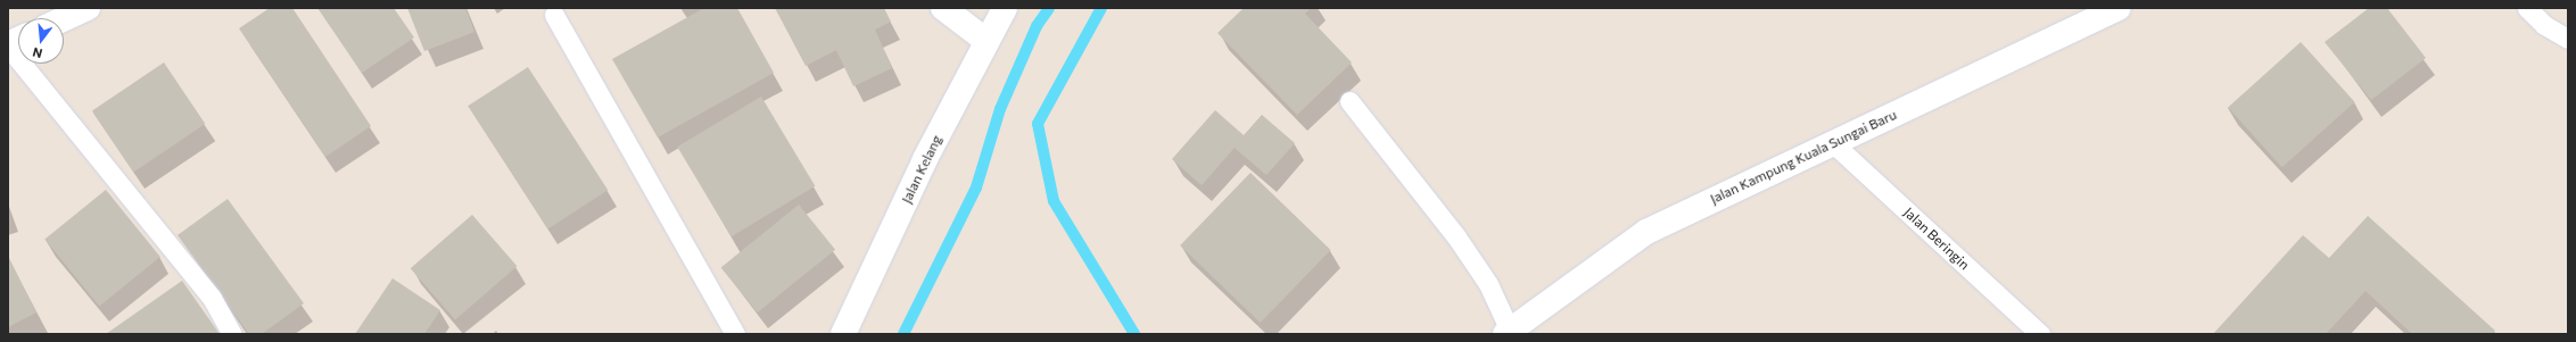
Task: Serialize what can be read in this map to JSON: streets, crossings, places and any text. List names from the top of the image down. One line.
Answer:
{"streets":{"street":["Jalan Kampung Kuala Sungai Baru","Jalan Kelang"],"lane":["Jalan Beringin"]},"crossings":[["Jalan Kampung Kuala Sungai Baru","Jalan Beringin"]],"north":"bottom"}
